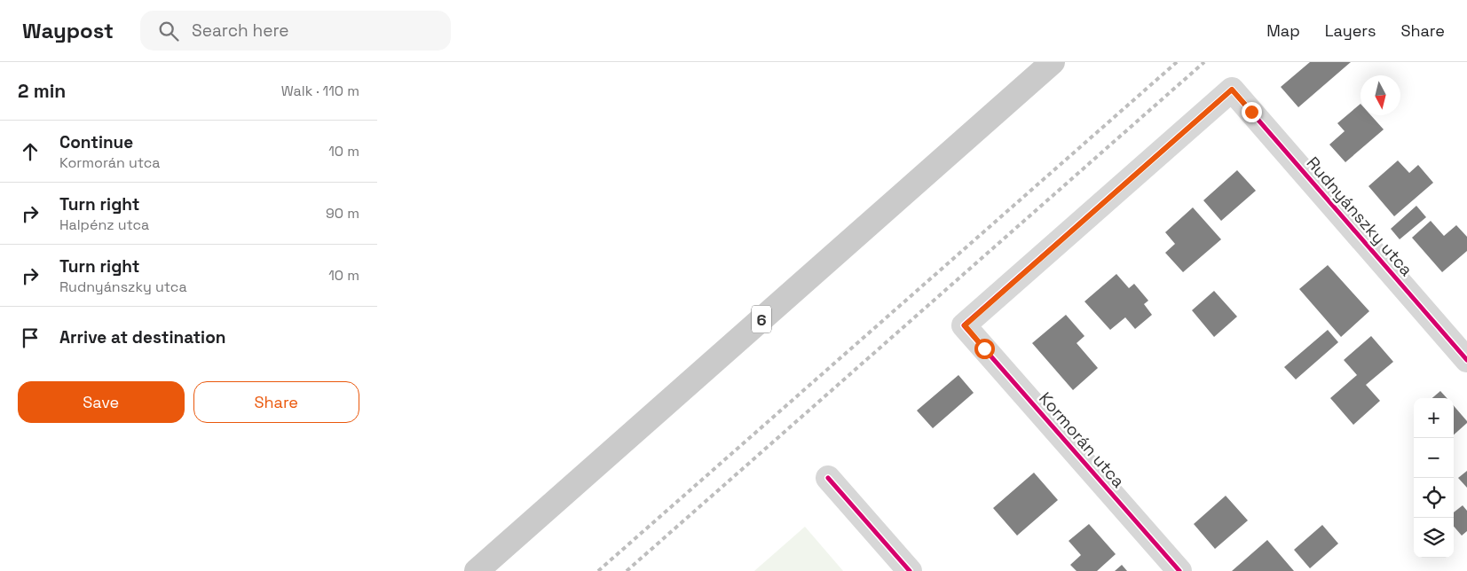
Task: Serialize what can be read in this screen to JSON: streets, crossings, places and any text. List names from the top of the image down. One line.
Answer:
{"streets":{"main road":["6"],"street":["Rudnyánszky utca","Kormorán utca"]},"crossings":[["Rudnyánszky utca","Kormorán utca"]],"north":"bottom","page":{"header":"Waypost","search":"Search here","nav":["Map","Layers","Share"],"heading":["2 min","Walk · 110 m"],"list":[["Continue","Kormorán utca","10 m"],["Turn right","Halpénz utca","90 m"],["Turn right","Rudnyánszky utca","10 m"],"Arrive at destination"],"buttons":["Save","Share"],"map_buttons":["+","−"]}}
